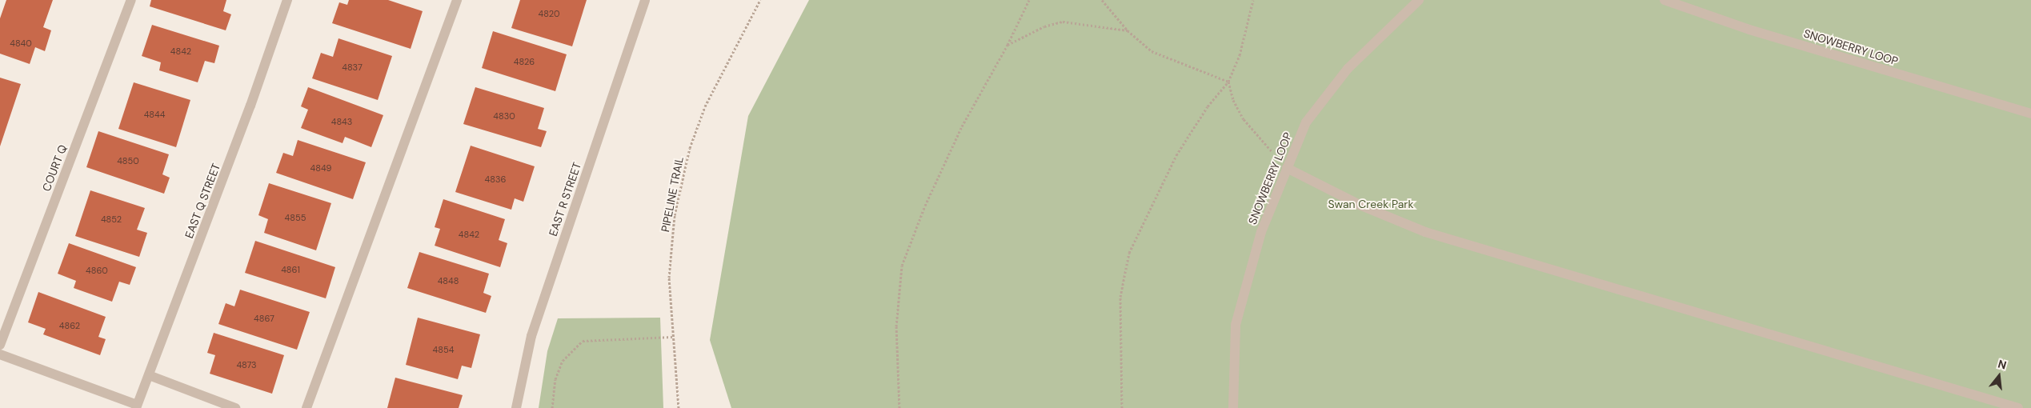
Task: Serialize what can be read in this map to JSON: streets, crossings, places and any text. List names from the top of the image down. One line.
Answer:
{"streets":{"street":["SNOWBERRY LOOP","COURT Q","EAST R STREET","EAST Q STREET"],"path":["PIPELINE TRAIL"]},"parks":["Swan Creek Park"],"house_numbers":["4820","4840","4842","4826","4837","4844","4830","4843","4850","4849","4836","4855","4852","4842","4861","4860","4848","4867","4862","4854","4873"],"north":"top"}
